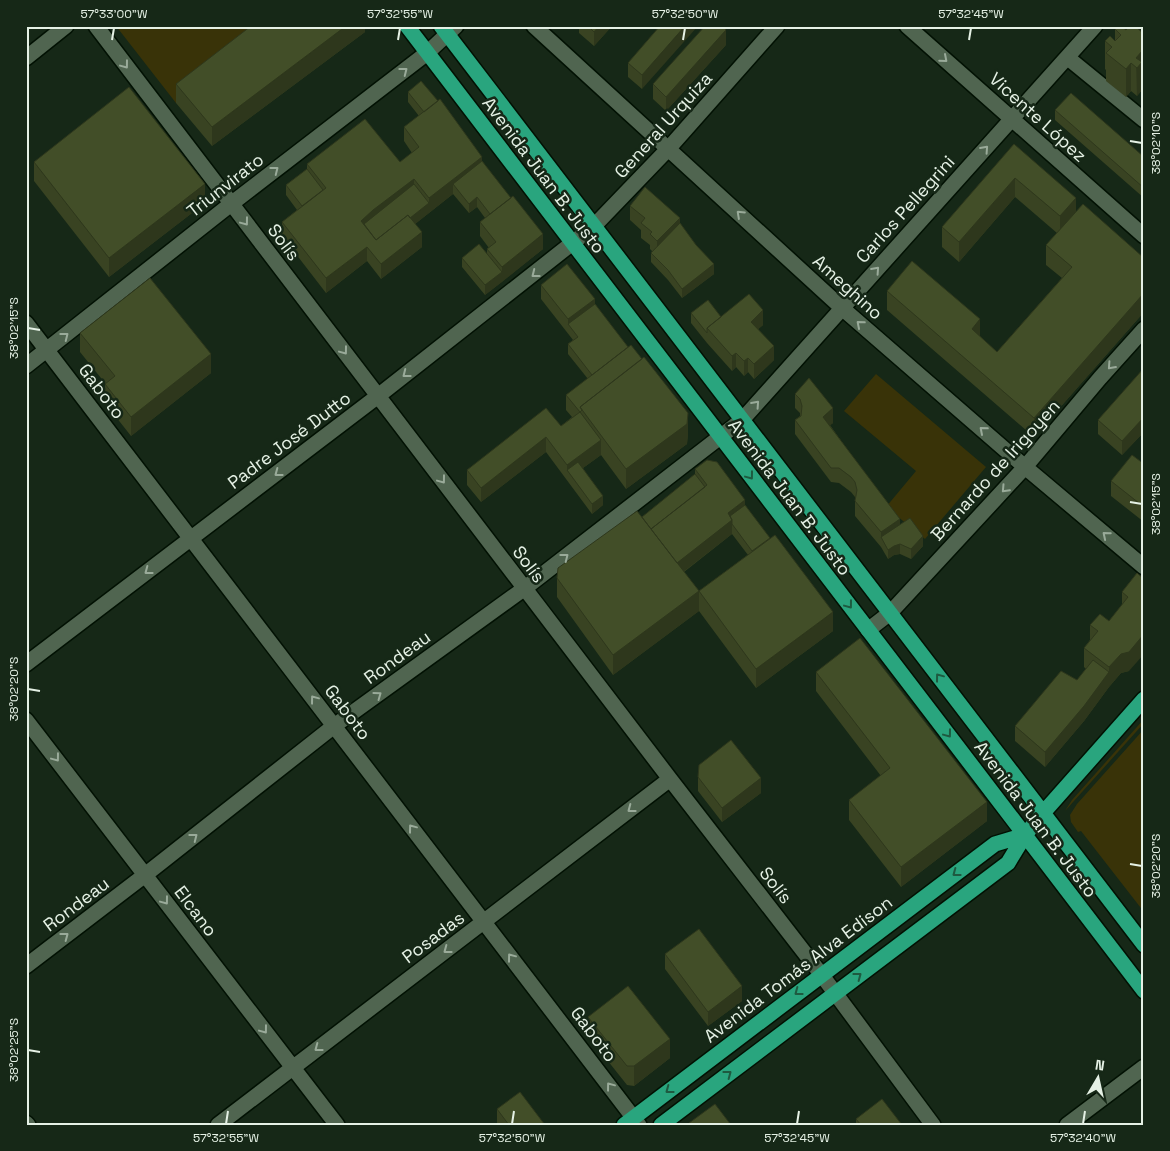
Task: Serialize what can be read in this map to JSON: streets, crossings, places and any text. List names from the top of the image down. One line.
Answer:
{"streets":{"main road":["Avenida Juan B. Justo","Avenida Tomás Alva Edison"],"street":["Vicente López","General Urquiza","Triunvirato","Carlos Pellegrini","Solís","Ameghino","Gaboto","Padre José Dutto","Bernardo de Irigoyen","Rondeau","Elcano","Posadas"]},"crossings":[["Vicente López","Carlos Pellegrini"],["General Urquiza","Avenida Juan B. Justo"],["General Urquiza","Ameghino"],["General Urquiza","Padre José Dutto"],["Avenida Juan B. Justo","Triunvirato"],["Avenida Juan B. Justo","Carlos Pellegrini"],["Avenida Juan B. Justo","Padre José Dutto"],["Avenida Juan B. Justo","Bernardo de Irigoyen"],["Avenida Juan B. Justo","Rondeau"],["Avenida Juan B. Justo","Avenida Tomás Alva Edison"],["Triunvirato","Solís"],["Triunvirato","Gaboto"],["Carlos Pellegrini","Ameghino"],["Carlos Pellegrini","Rondeau"],["Solís","Padre José Dutto"],["Solís","Rondeau"],["Solís","Posadas"],["Solís","Avenida Tomás Alva Edison"],["Ameghino","Bernardo de Irigoyen"],["Gaboto","Padre José Dutto"],["Gaboto","Rondeau"],["Gaboto","Posadas"],["Gaboto","Avenida Tomás Alva Edison"],["Rondeau","Elcano"],["Elcano","Posadas"]],"one_way":["Vicente López","Triunvirato","Carlos Pellegrini","Solís","Ameghino","Gaboto","Padre José Dutto","Bernardo de Irigoyen","Rondeau","Elcano","Posadas"],"north":"top","coordinates":["57°33'00\"W","57°32'55\"W","57°32'50\"W","57°32'45\"W","38°02'10\"S","38°02'15\"S","38°02'20\"S","38°02'25\"S","57°32'40\"W"]}
